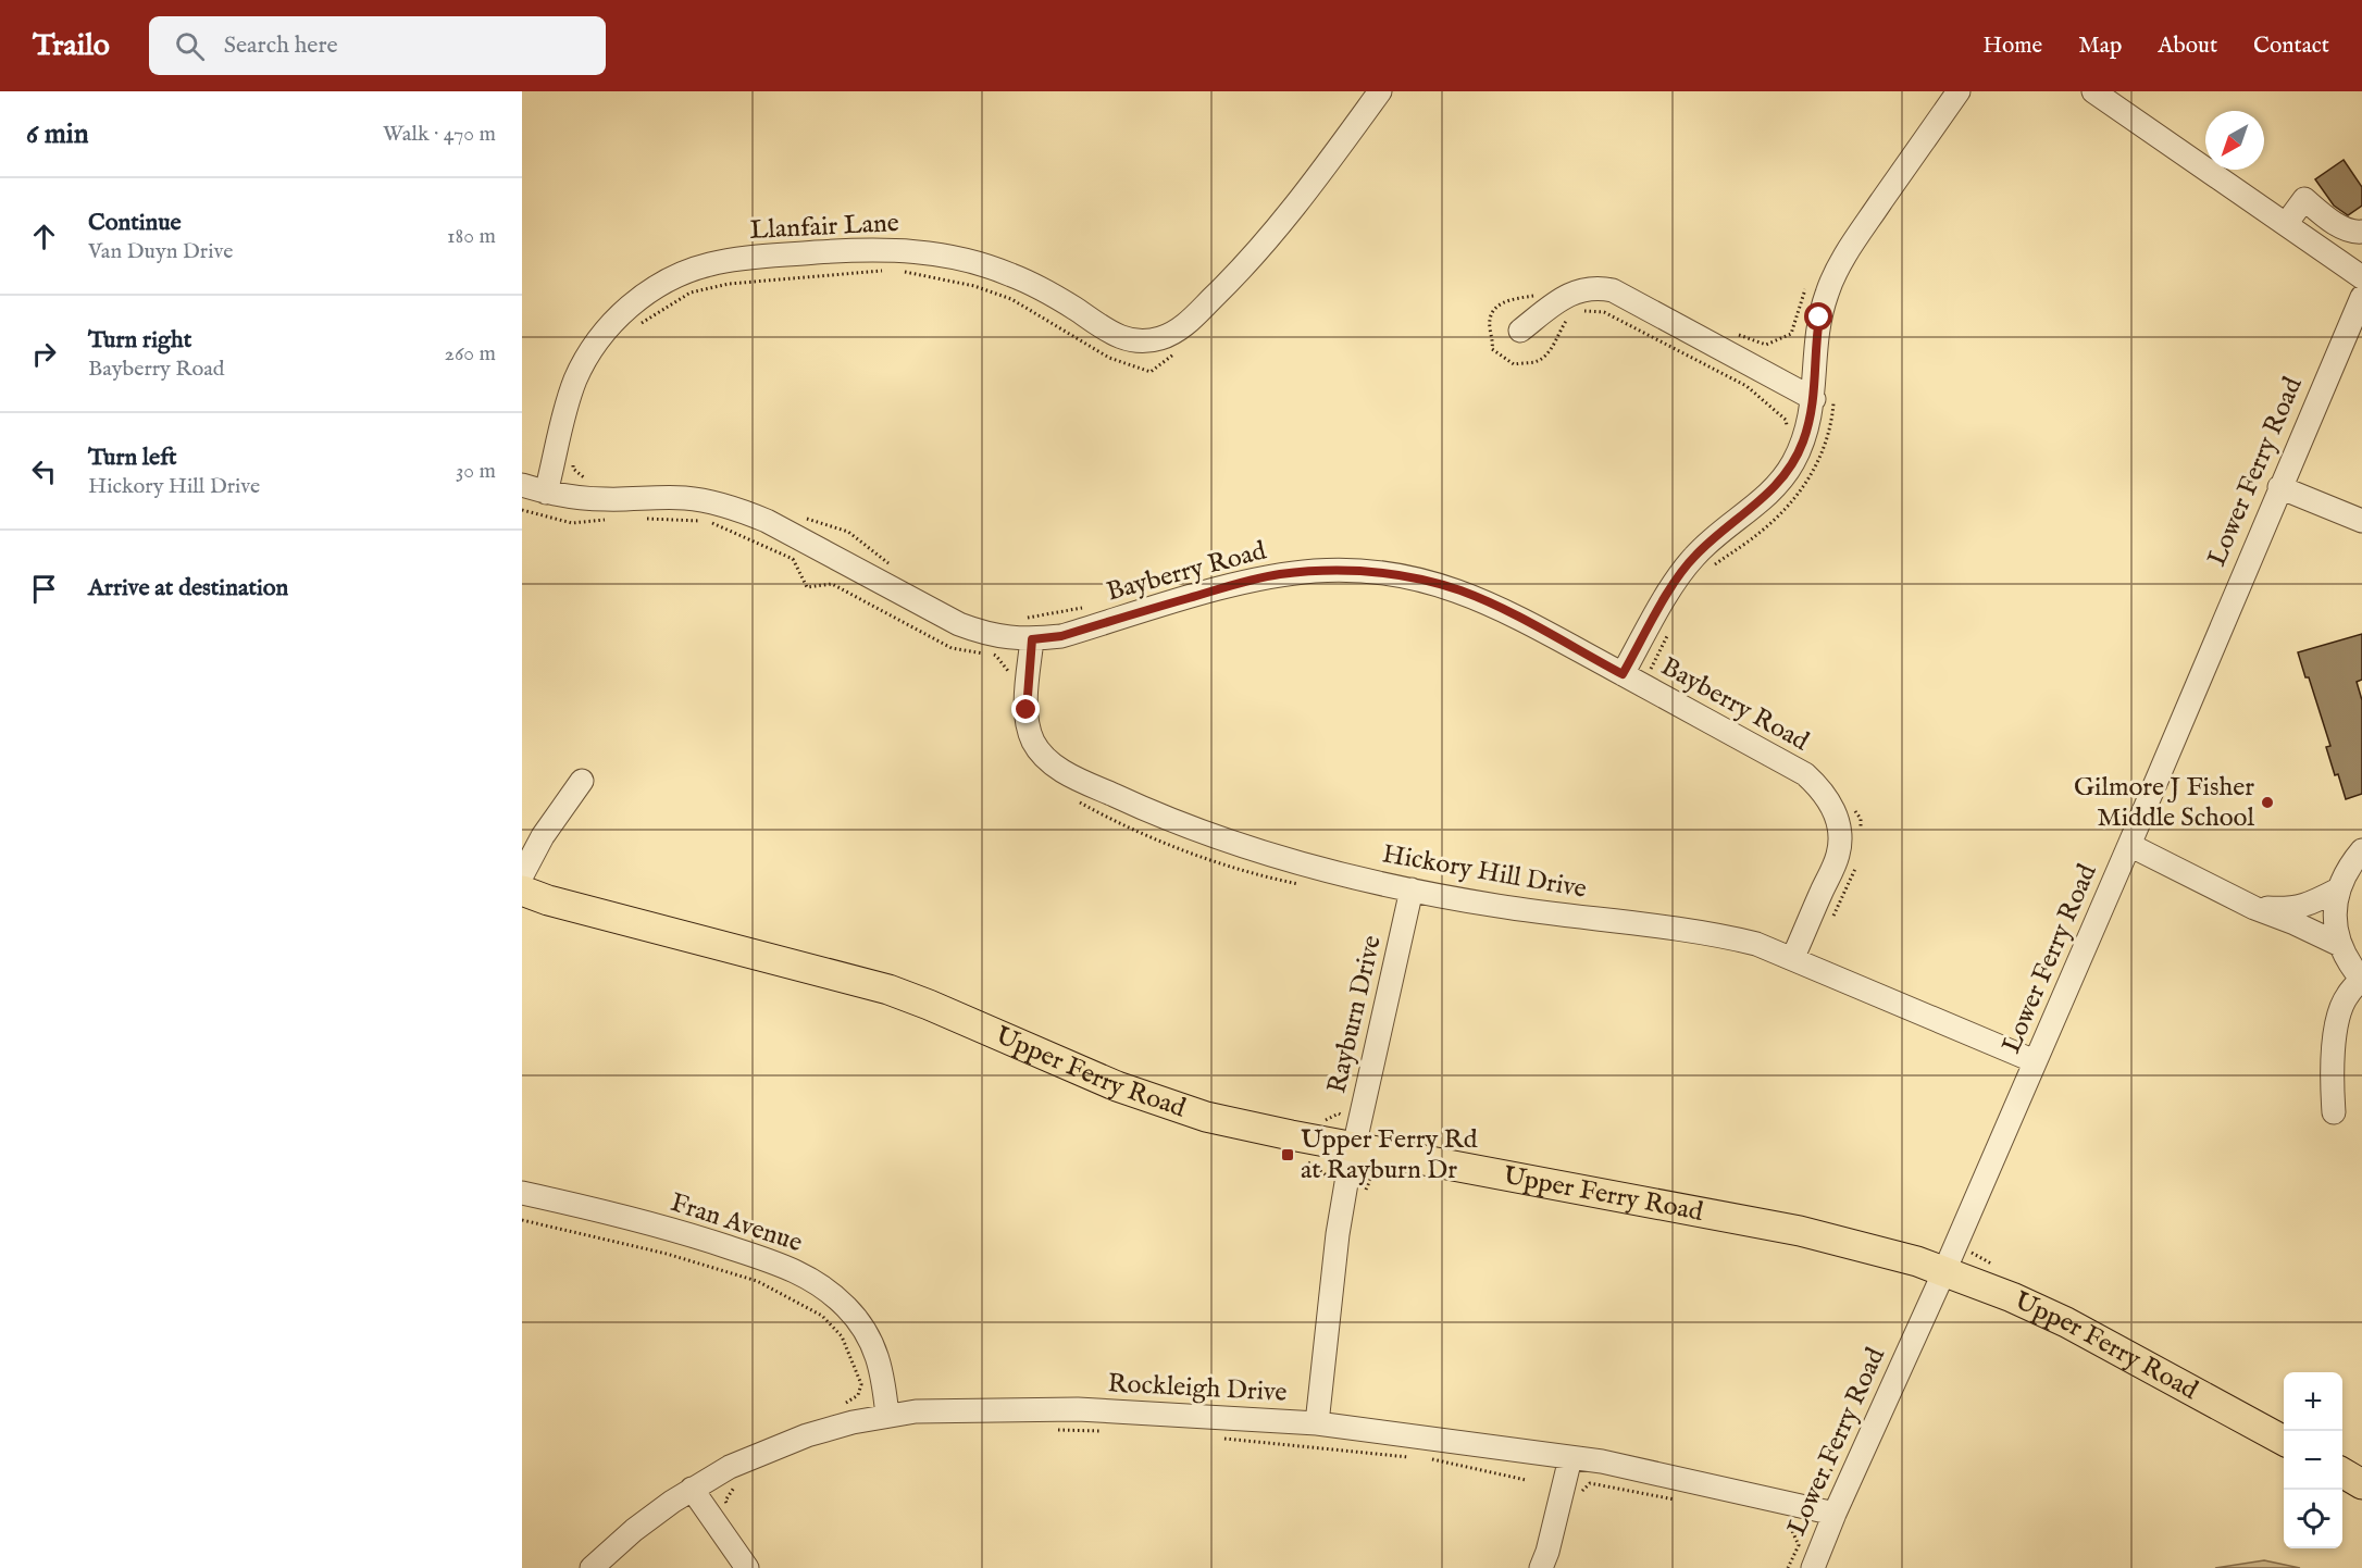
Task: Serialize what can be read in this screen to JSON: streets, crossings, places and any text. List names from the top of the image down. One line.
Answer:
{"streets":{"main road":["Upper Ferry Road"],"street":["Llanfair Lane","Lower Ferry Road","Bayberry Road","Hickory Hill Drive","Rayburn Drive","Fran Avenue","Rockleigh Drive"]},"crossings":[["Llanfair Lane","Bayberry Road"],["Lower Ferry Road","Hickory Hill Drive"],["Lower Ferry Road","Upper Ferry Road"],["Lower Ferry Road","Rockleigh Drive"],["Bayberry Road","Hickory Hill Drive"],["Hickory Hill Drive","Rayburn Drive"],["Rayburn Drive","Upper Ferry Road"],["Rayburn Drive","Rockleigh Drive"],["Fran Avenue","Rockleigh Drive"]],"places":{"other":["Gilmore J Fisher Middle School"],"transit":["Upper Ferry Rd at Rayburn Dr"]},"north":"bottom left","page":{"header":"Trailo","search":"Search here","nav":["Home","Map","About","Contact"],"heading":["6 min","Walk · 470 m"],"list":[["Continue","Van Duyn Drive","180 m"],["Turn right","Bayberry Road","260 m"],["Turn left","Hickory Hill Drive","30 m"],"Arrive at destination"],"map_buttons":["+","−"]}}
